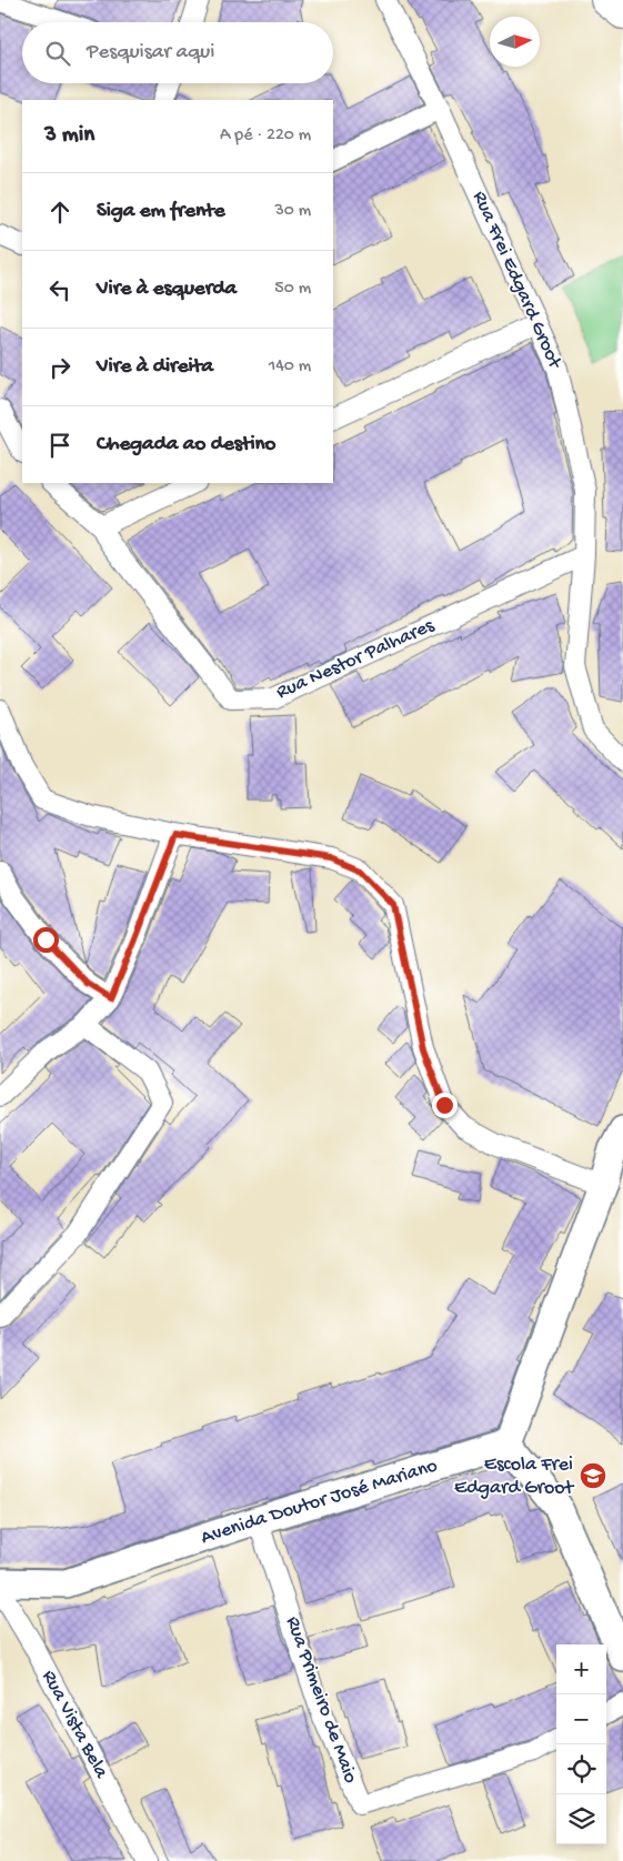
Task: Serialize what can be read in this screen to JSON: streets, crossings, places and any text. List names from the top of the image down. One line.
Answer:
{"streets":{"street":["Rua Frei Edgard Groot","Rua Nestor Palhares","Avenida Doutor José Mariano","Rua Primeiro de Maio","Rua Vista Bela"]},"crossings":[["Rua Frei Edgard Groot","Rua Nestor Palhares"],["Avenida Doutor José Mariano","Rua Primeiro de Maio"]],"places":{"school or university":["Escola Frei Edgard Groot"]},"north":"right","page":{"search":"Pesquisar aqui","heading":["3 min","A pé · 220 m"],"list":[["Siga em frente","30 m"],["Vire à esquerda","50 m"],["Vire à direita","140 m"],"Chegada ao destino"],"map_buttons":["+","−"]}}
